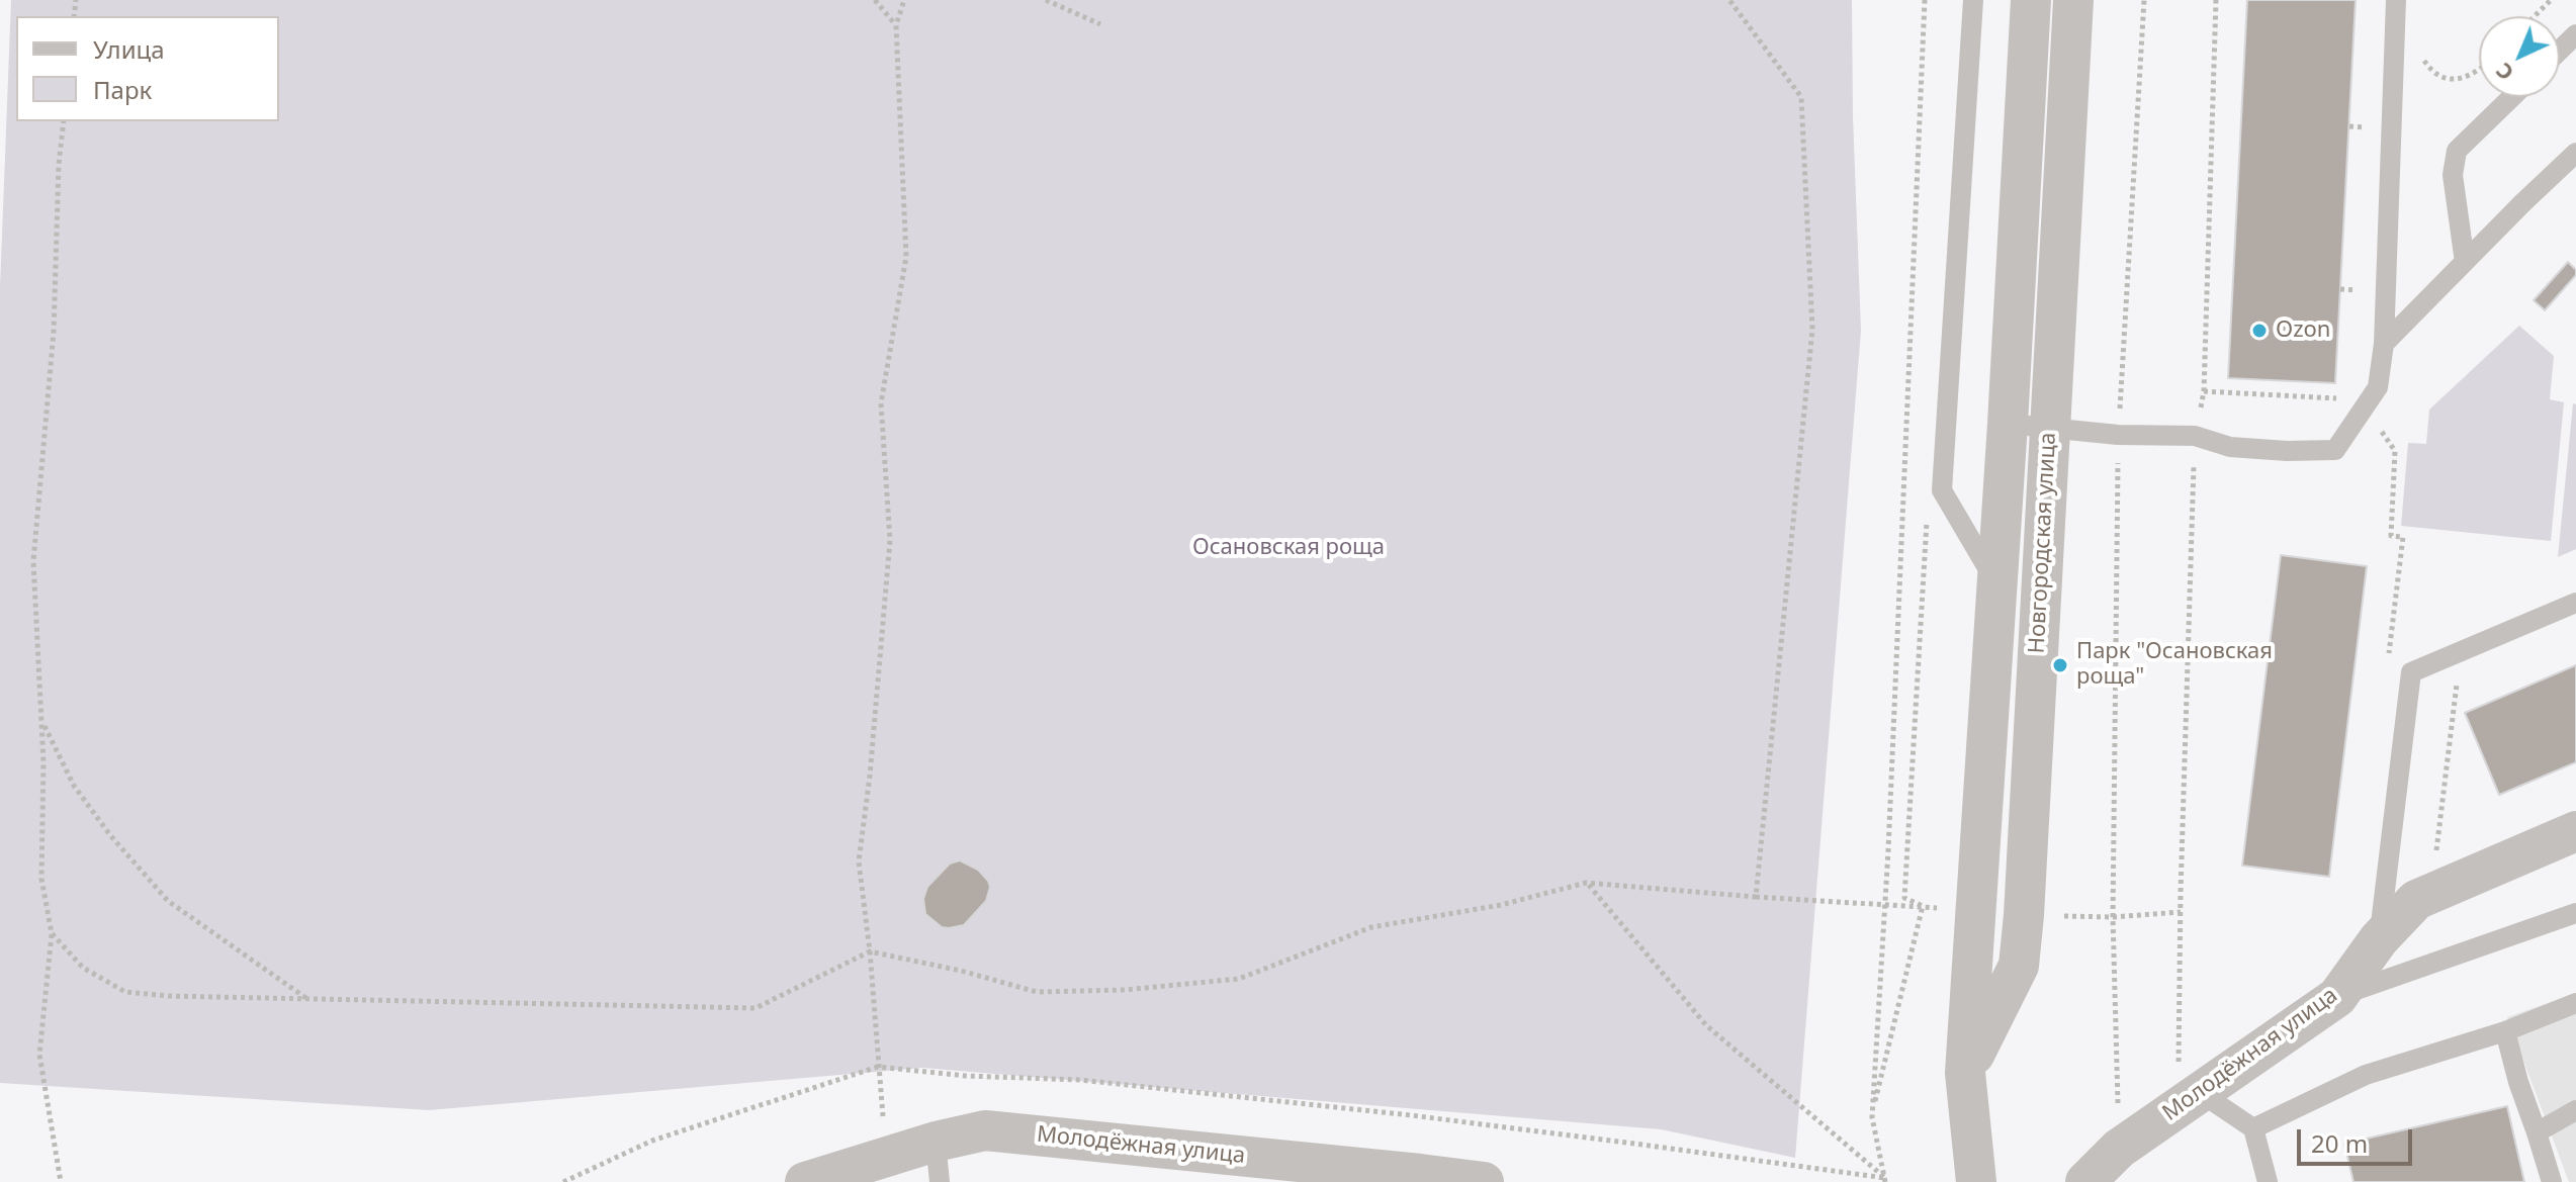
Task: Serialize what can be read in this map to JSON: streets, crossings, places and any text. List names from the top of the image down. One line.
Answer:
{"streets":{"street":["Новгородская улица","Молодёжная улица"]},"parks":["Осановская роща"],"places":["Ozon","Парк \"Осановская роща\""],"legend":["Улица","Парк"],"scale_bar":"20 m","north":"bottom left"}
